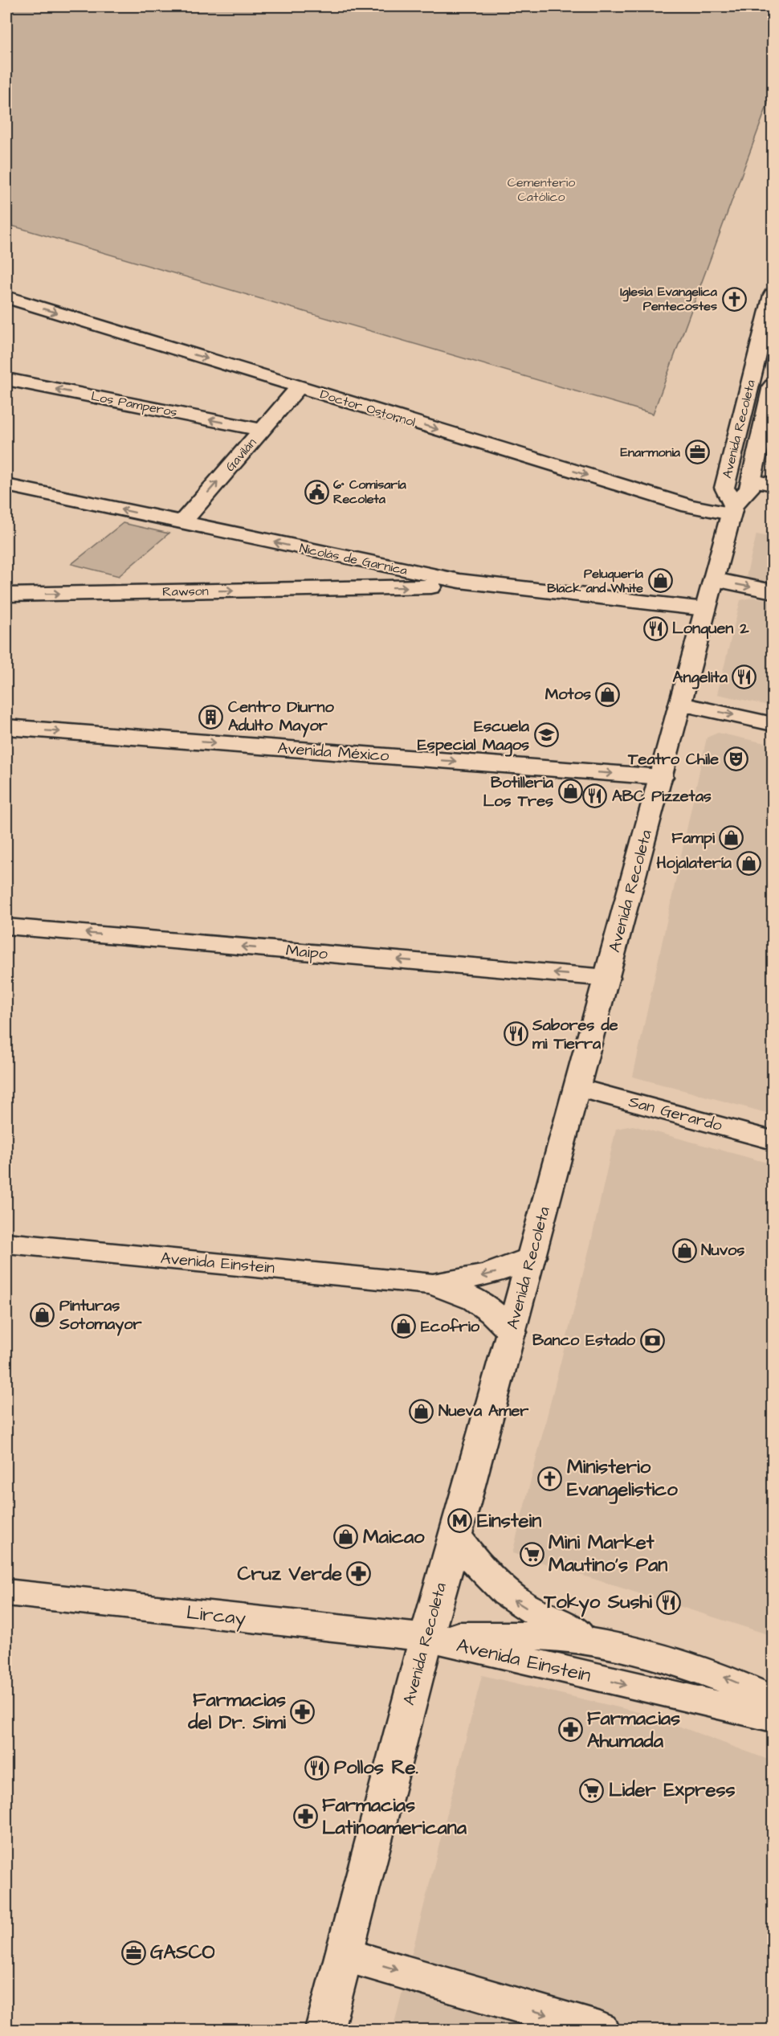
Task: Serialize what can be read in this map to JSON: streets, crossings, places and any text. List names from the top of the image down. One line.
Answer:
{"streets":{"street":["Los Pamperos","Doctor Ostornol","Avenida Recoleta","Gavilán","Nicolás de Garnica","Rawson","Avenida México","Maipo","San Gerardo","Avenida Einstein","Lircay"]},"crossings":[["Los Pamperos","Gavilán"],["Doctor Ostornol","Avenida Recoleta"],["Doctor Ostornol","Gavilán"],["Avenida Recoleta","Nicolás de Garnica"],["Avenida Recoleta","Avenida México"],["Avenida Recoleta","Maipo"],["Avenida Recoleta","San Gerardo"],["Avenida Recoleta","Avenida Einstein"],["Avenida Recoleta","Lircay"],["Gavilán","Nicolás de Garnica"],["Nicolás de Garnica","Rawson"],["Avenida Einstein","Lircay"]],"one_way":["Los Pamperos","Doctor Ostornol","Gavilán","Nicolás de Garnica","Rawson","Avenida México","Maipo"],"parks":["Cementerio Católico"],"places":{"church":["Iglesia Evangelica Pentecostes","Ministerio Evangelistico"],"office":["Enarmonia","GASCO"],"public building":["6° Comisaría Recoleta"],"shop":["Peluquería Black and White","Motos","Botilleria Los Tres","Fampi","Hojalatería","Nuvos","Pinturas Sotomayor","Ecofrio","Nueva Amer","Maicao"],"restaurant":["Lonquen 2","Angelita","ABC Pizzetas","Sabores de mi Tierra","Tokyo Sushi","Pollos Re."],"building":["Centro Diurno Adulto Mayor"],"school or university":["Escuela Especial Magos"],"theatre":["Teatro Chile"],"bank":["Banco Estado"],"metro station":["Einstein"],"supermarket":["Mini Market Mautino's Pan","Lider Express"],"pharmacy":["Cruz Verde","Farmacias del Dr. Simi","Farmacias Ahumada","Farmacias Latinoamericana"]}}
